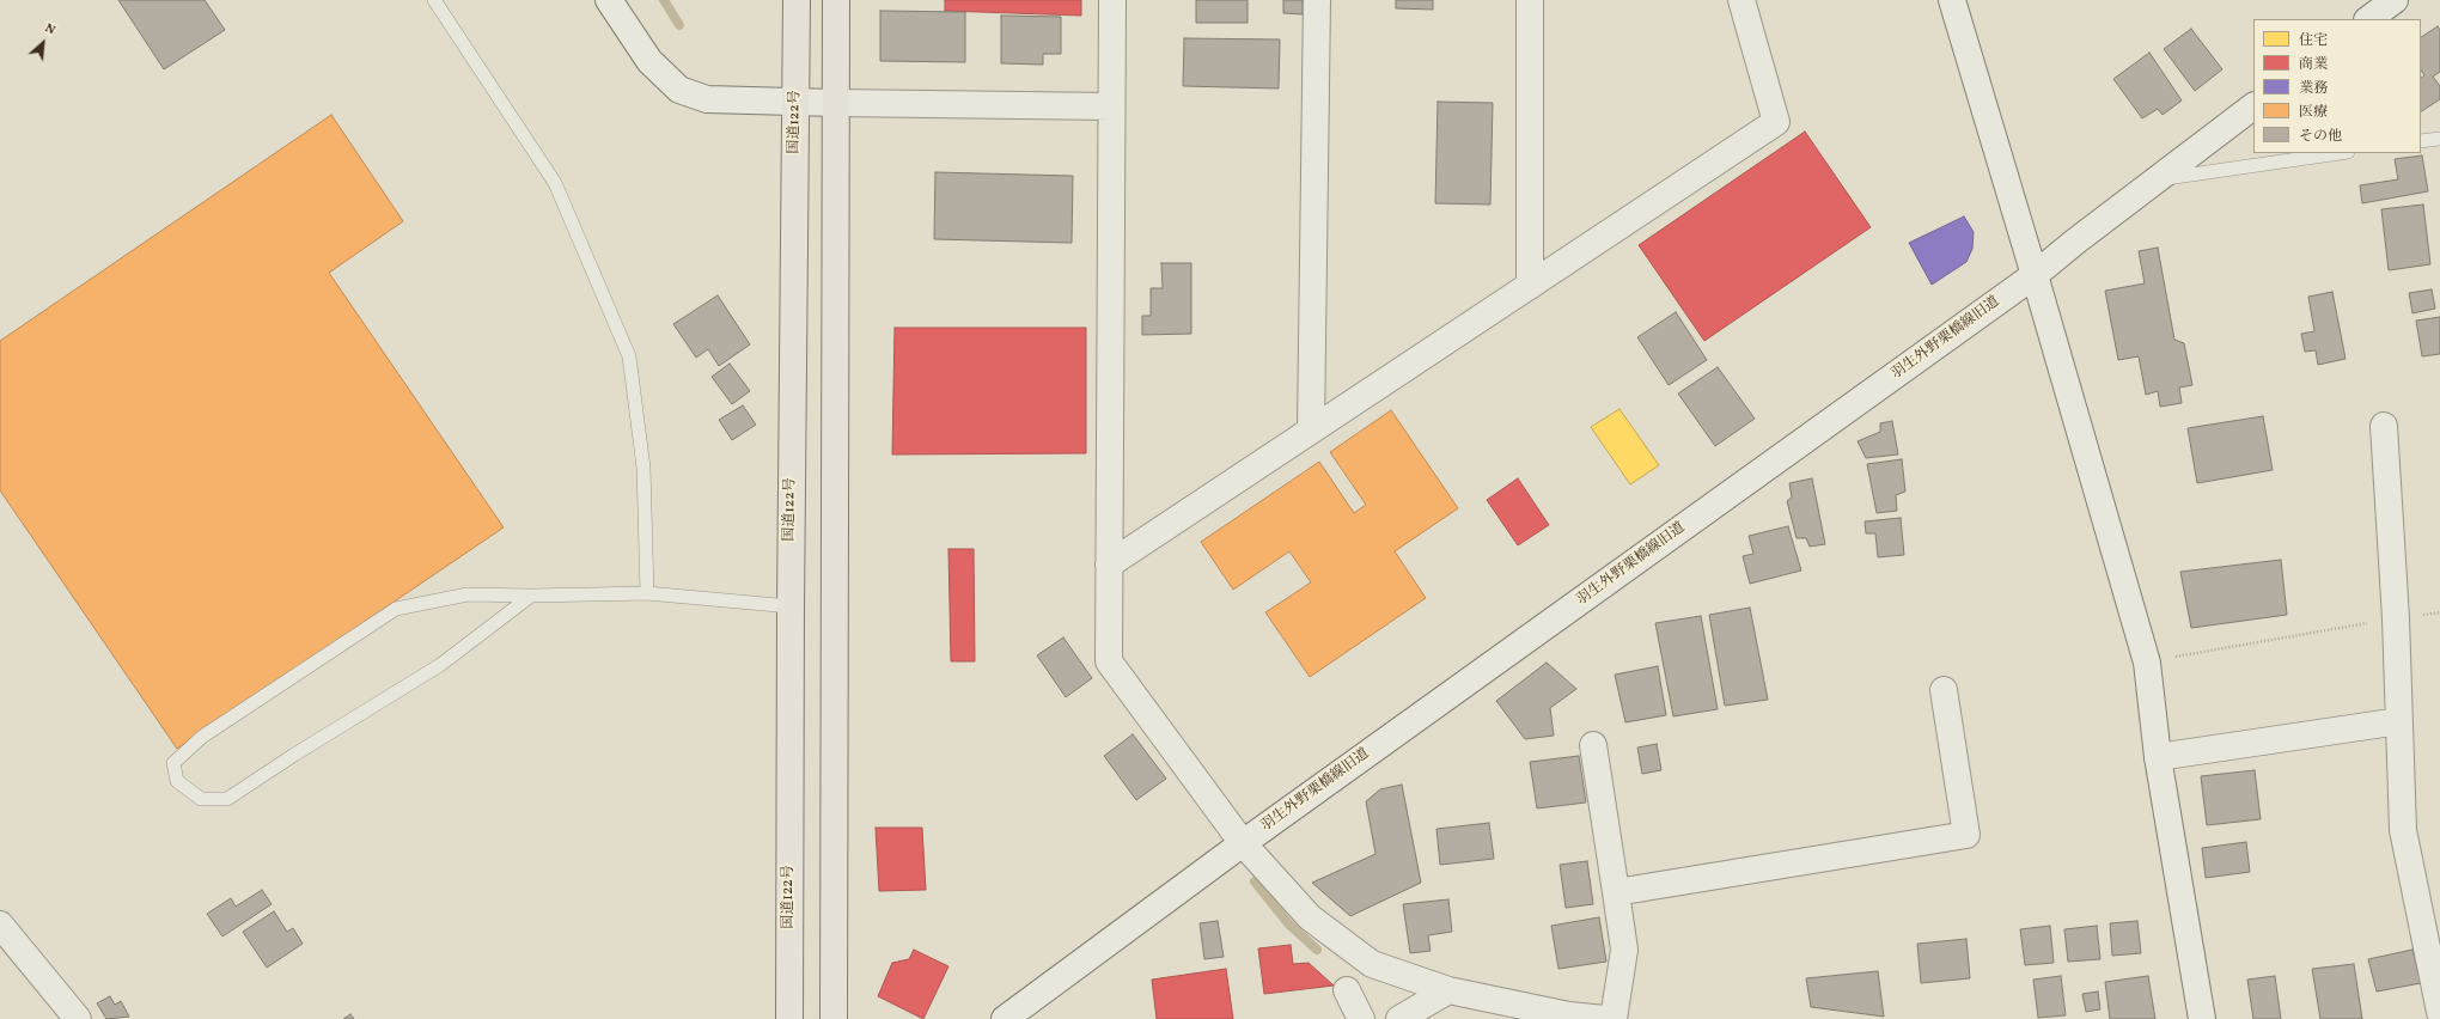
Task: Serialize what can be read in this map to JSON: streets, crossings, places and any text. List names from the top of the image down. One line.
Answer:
{"streets":{"highway":["国道122号"],"street":["羽生外野栗橋線旧道"]},"legend":["住宅","商業","業務","医療","その他"],"north":"top right"}
